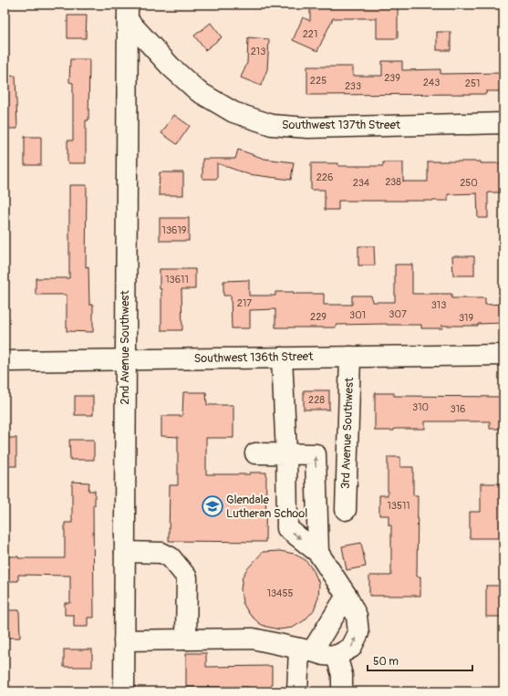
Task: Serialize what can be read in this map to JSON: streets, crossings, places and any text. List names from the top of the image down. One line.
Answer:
{"streets":{"street":["Southwest 137th Street","2nd Avenue Southwest","Southwest 136th Street","3rd Avenue Southwest"]},"crossings":[["Southwest 137th Street","2nd Avenue Southwest"],["2nd Avenue Southwest","Southwest 136th Street"],["Southwest 136th Street","3rd Avenue Southwest"]],"places":{"school or university":["Glendale Lutheran School"]},"house_numbers":["221","213","239","225","243","251","233","226","238","234","250","13619","13611","217","313","307","301","229","319","228","310","316","13511","13455"],"scale_bar":"50 m"}
